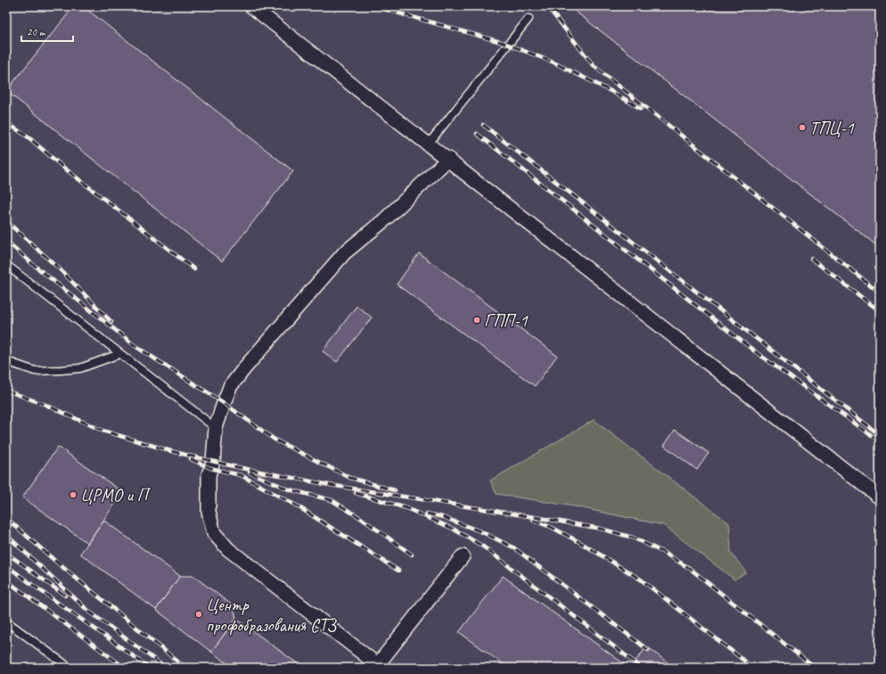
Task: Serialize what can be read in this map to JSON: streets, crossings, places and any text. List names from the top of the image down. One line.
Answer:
{"places":["ТПЦ-1","ГПП-1","ЦРМО и П","Центр профобразования СТЗ"],"scale_bar":"20 m"}
